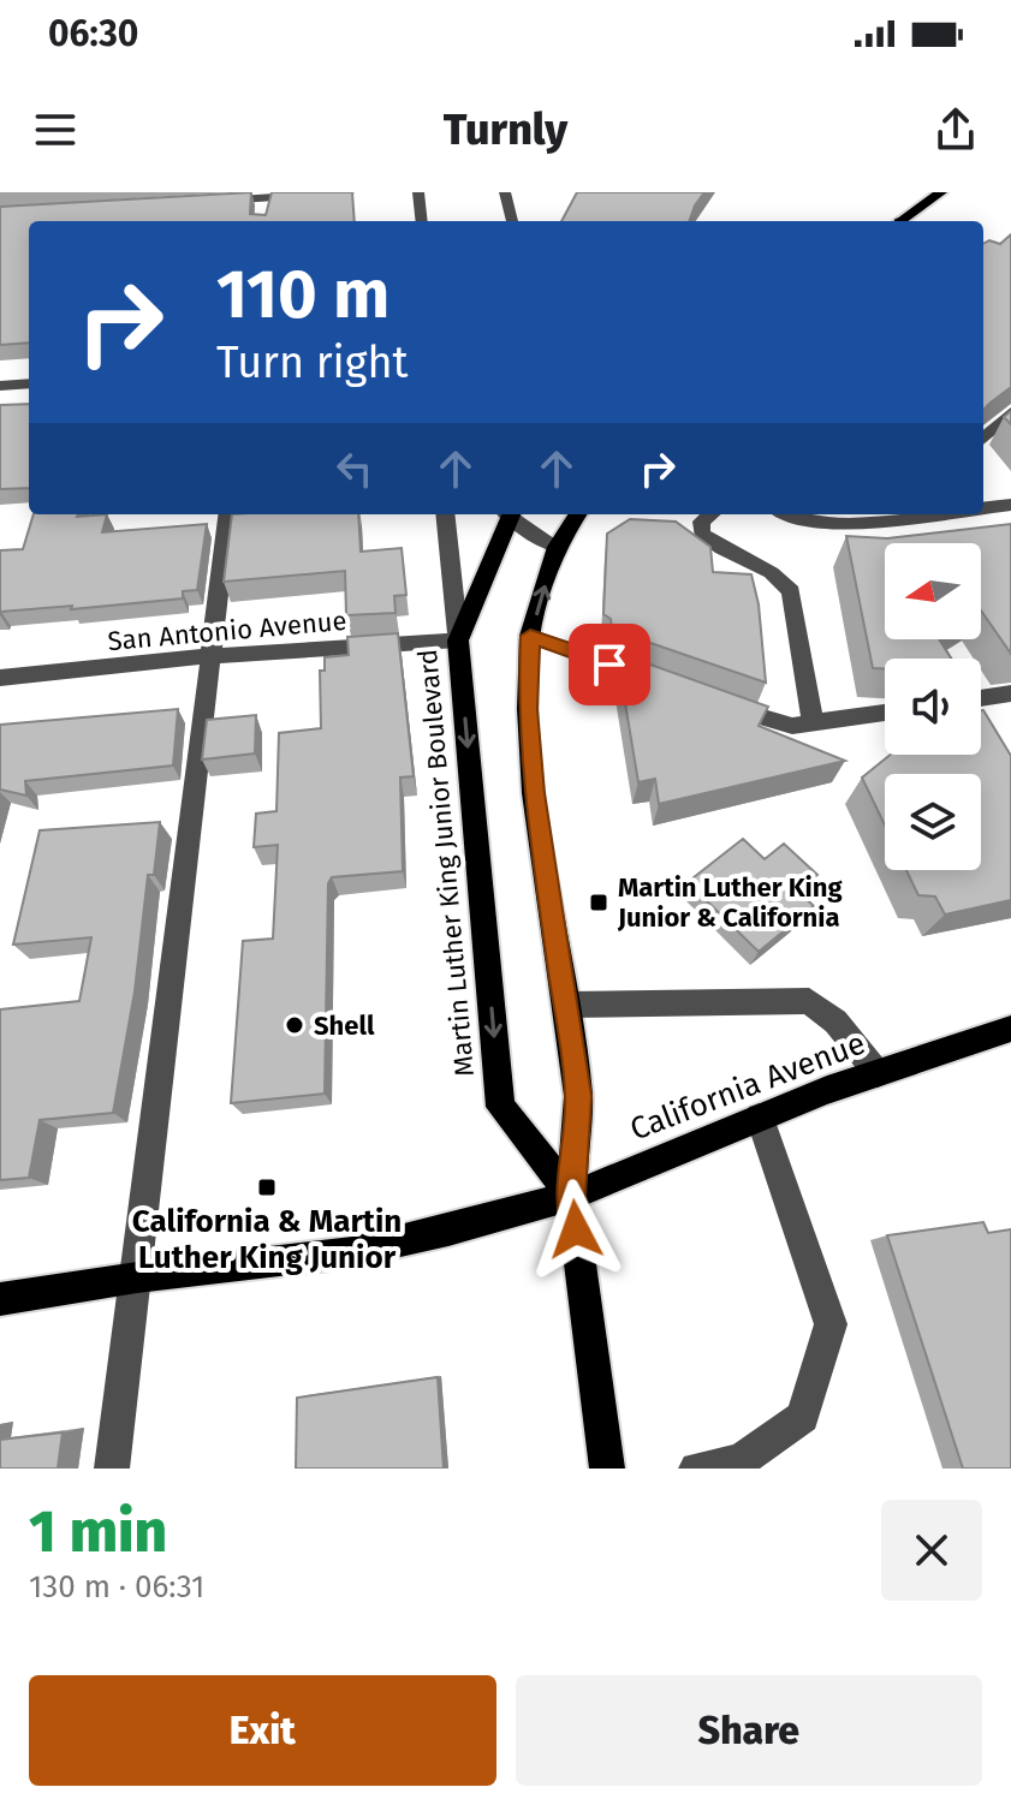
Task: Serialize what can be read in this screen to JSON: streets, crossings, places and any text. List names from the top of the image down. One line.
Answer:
{"streets":{"main road":["Martin Luther King Junior Boulevard","California Avenue"],"street":["San Antonio Avenue"]},"crossings":[["San Antonio Avenue","Martin Luther King Junior Boulevard"],["Martin Luther King Junior Boulevard","California Avenue"]],"places":{"transit":["Martin Luther King Junior & California","California & Martin Luther King Junior"],"other":["Shell"]},"north":"left","page":{"status":"06:30","header":"Turnly","turn":["110 m","Turn right"],"heading":["1 min","130 m · 06:31"],"buttons":["Exit","Share"]}}
